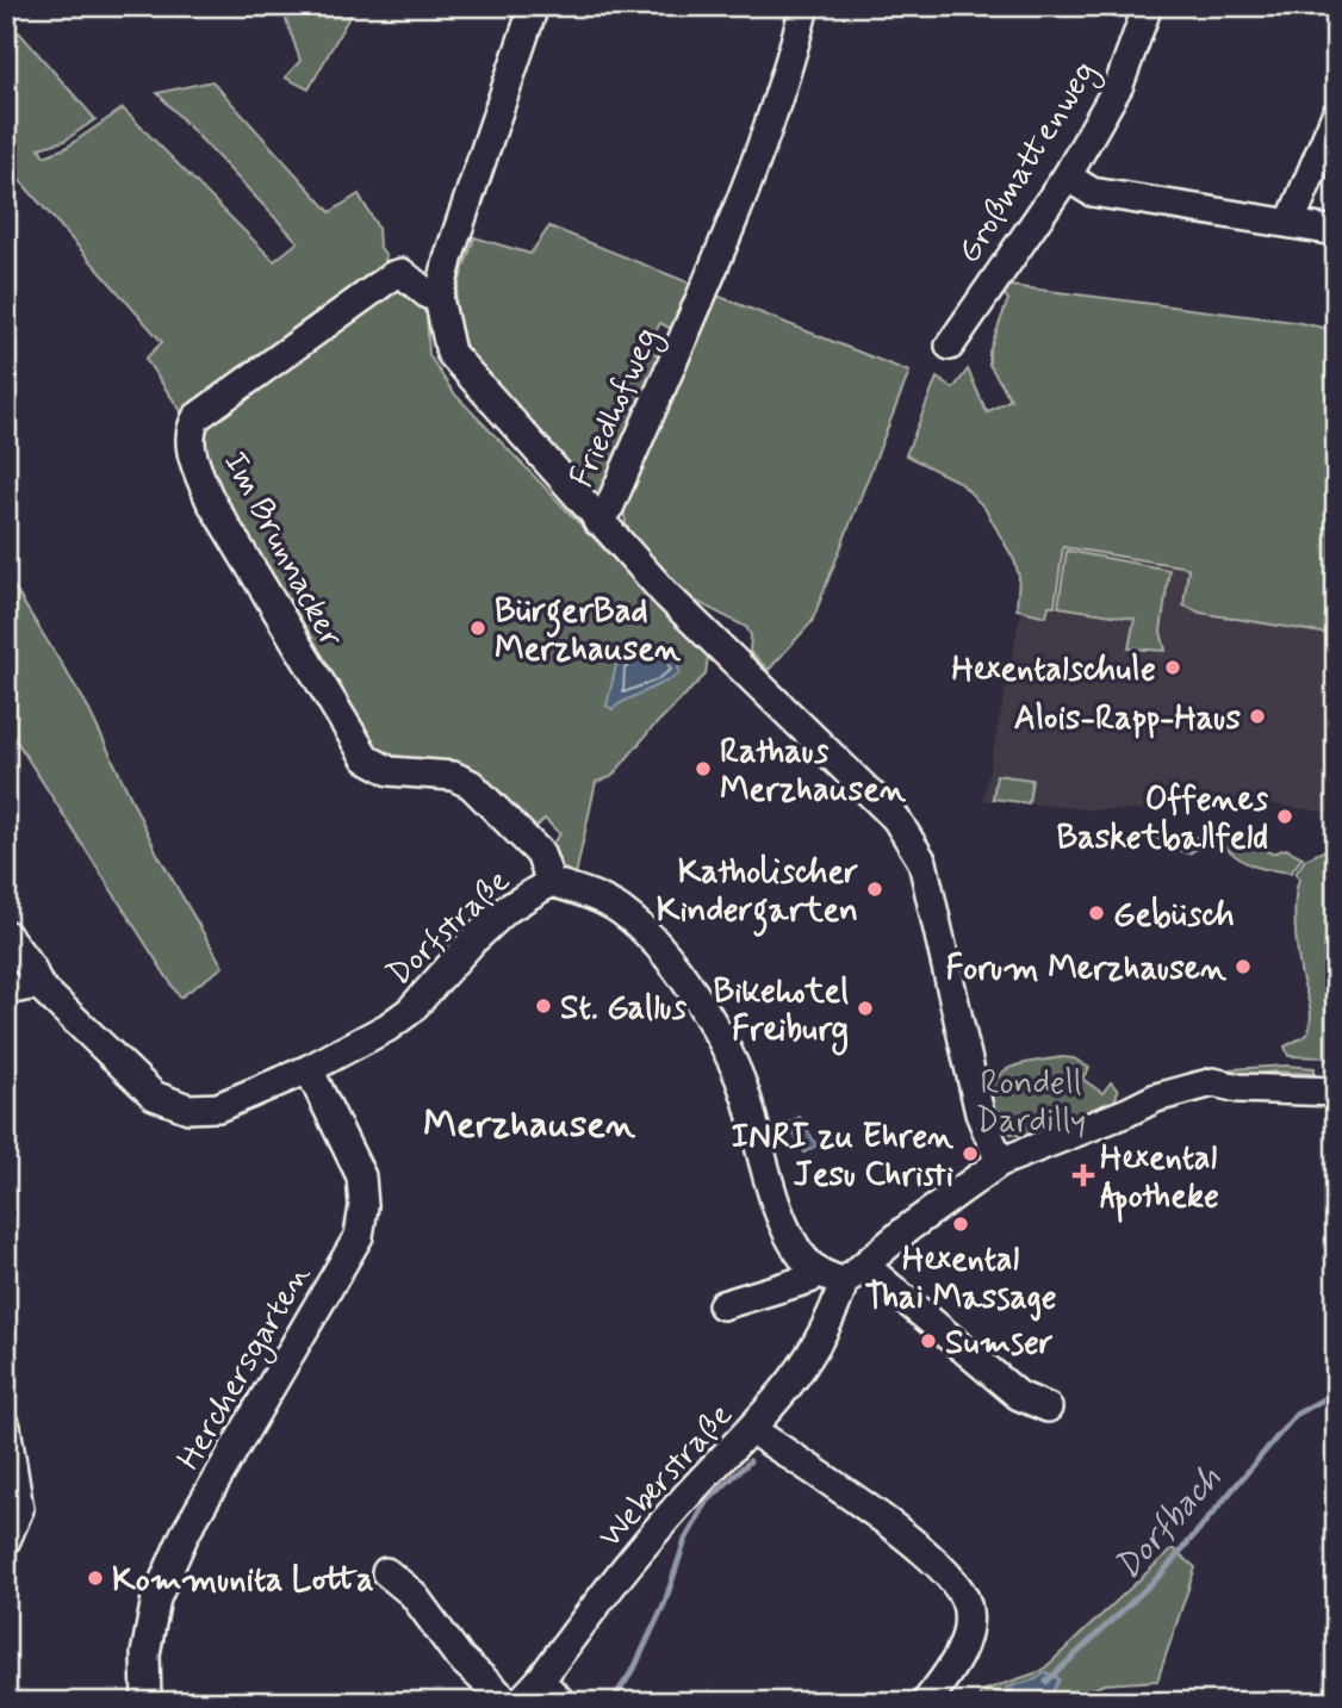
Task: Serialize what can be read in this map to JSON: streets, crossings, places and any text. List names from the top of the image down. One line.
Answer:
{"streets":{"street":["Großmattenweg","Friedhofweg","Im Brunnacker","Dorfstraße","Herchersgarten","Weberstraße"]},"crossings":[["Im Brunnacker","Dorfstraße"],["Dorfstraße","Herchersgarten"],["Dorfstraße","Weberstraße"]],"districts":["Merzhausen"],"water":["Dorfbach"],"parks":["Rondell Dardilly"],"places":{"other":["BürgerBad Merzhausen","Hexentalschule","Alois-Rapp-Haus","Rathaus Merzhausen","Offenes Basketballfeld","Katholischer Kindergarten","Gebüsch","Forum Merzhausen","St. Gallus","Bikehotel Freiburg","INRI zu Ehren Jesu Christi","Hexental Thai Massage","Sumser","Kommunita Lotta"],"health":["Hexental Apotheke"]}}
